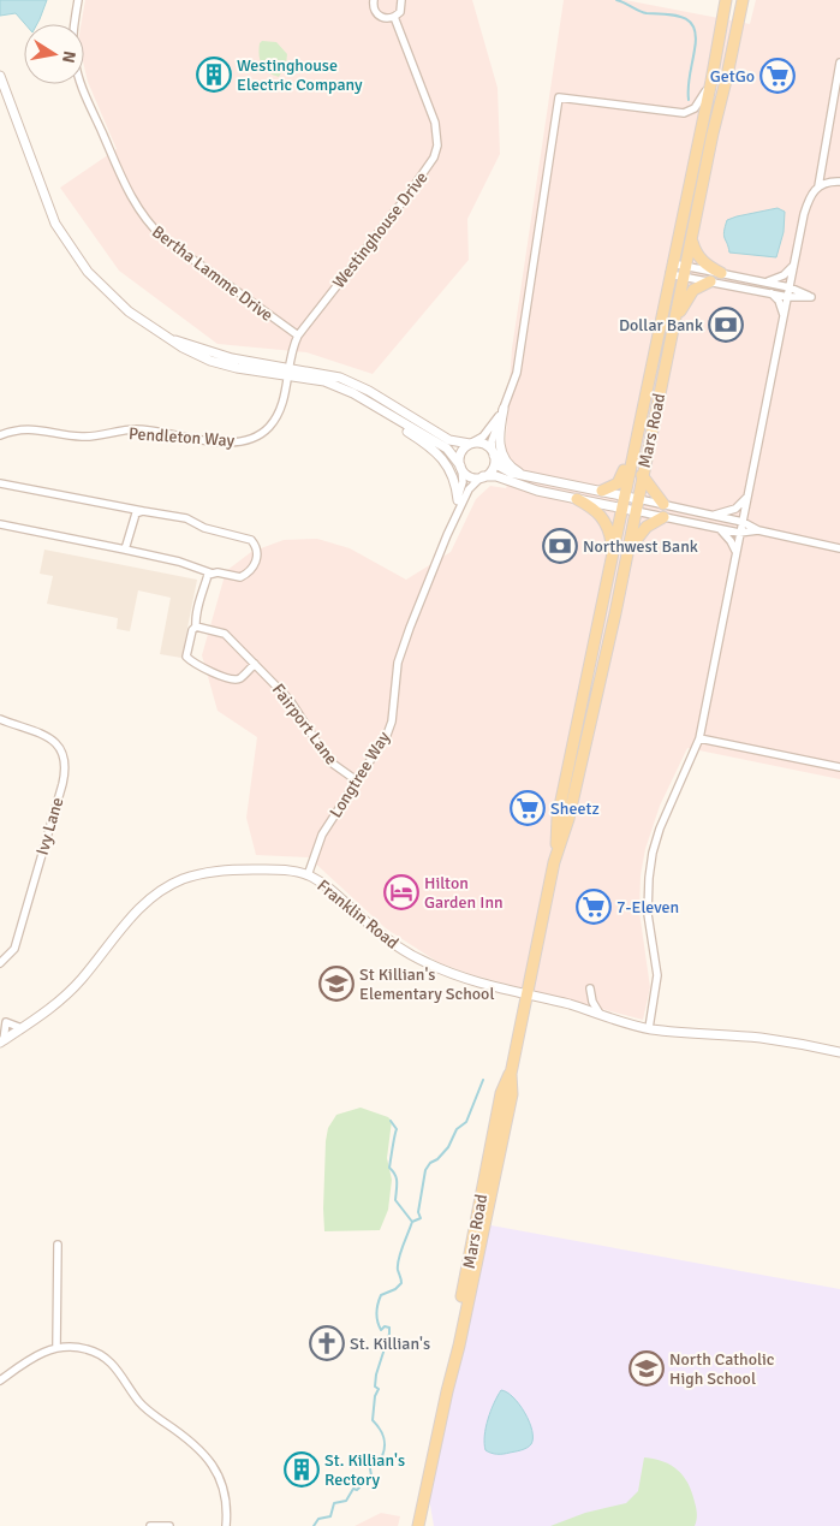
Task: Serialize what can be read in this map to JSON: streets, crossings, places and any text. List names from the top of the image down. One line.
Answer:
{"streets":{"main road":["Mars Road"],"street":["Westinghouse Drive","Bertha Lamme Drive","Pendleton Way","Fairport Lane","Longtree Way","Ivy Lane","Franklin Road"]},"crossings":[["Westinghouse Drive","Bertha Lamme Drive"],["Westinghouse Drive","Pendleton Way"],["Mars Road","Franklin Road"],["Fairport Lane","Longtree Way"],["Longtree Way","Franklin Road"]],"places":{"building":["Westinghouse Electric Company","St. Killian's Rectory"],"supermarket":["GetGo","Sheetz","7-Eleven"],"bank":["Dollar Bank","Northwest Bank"],"hotel":["Hilton Garden Inn"],"school or university":["St Killian's Elementary School","North Catholic High School"],"church":["St. Killian's"]},"north":"right"}
